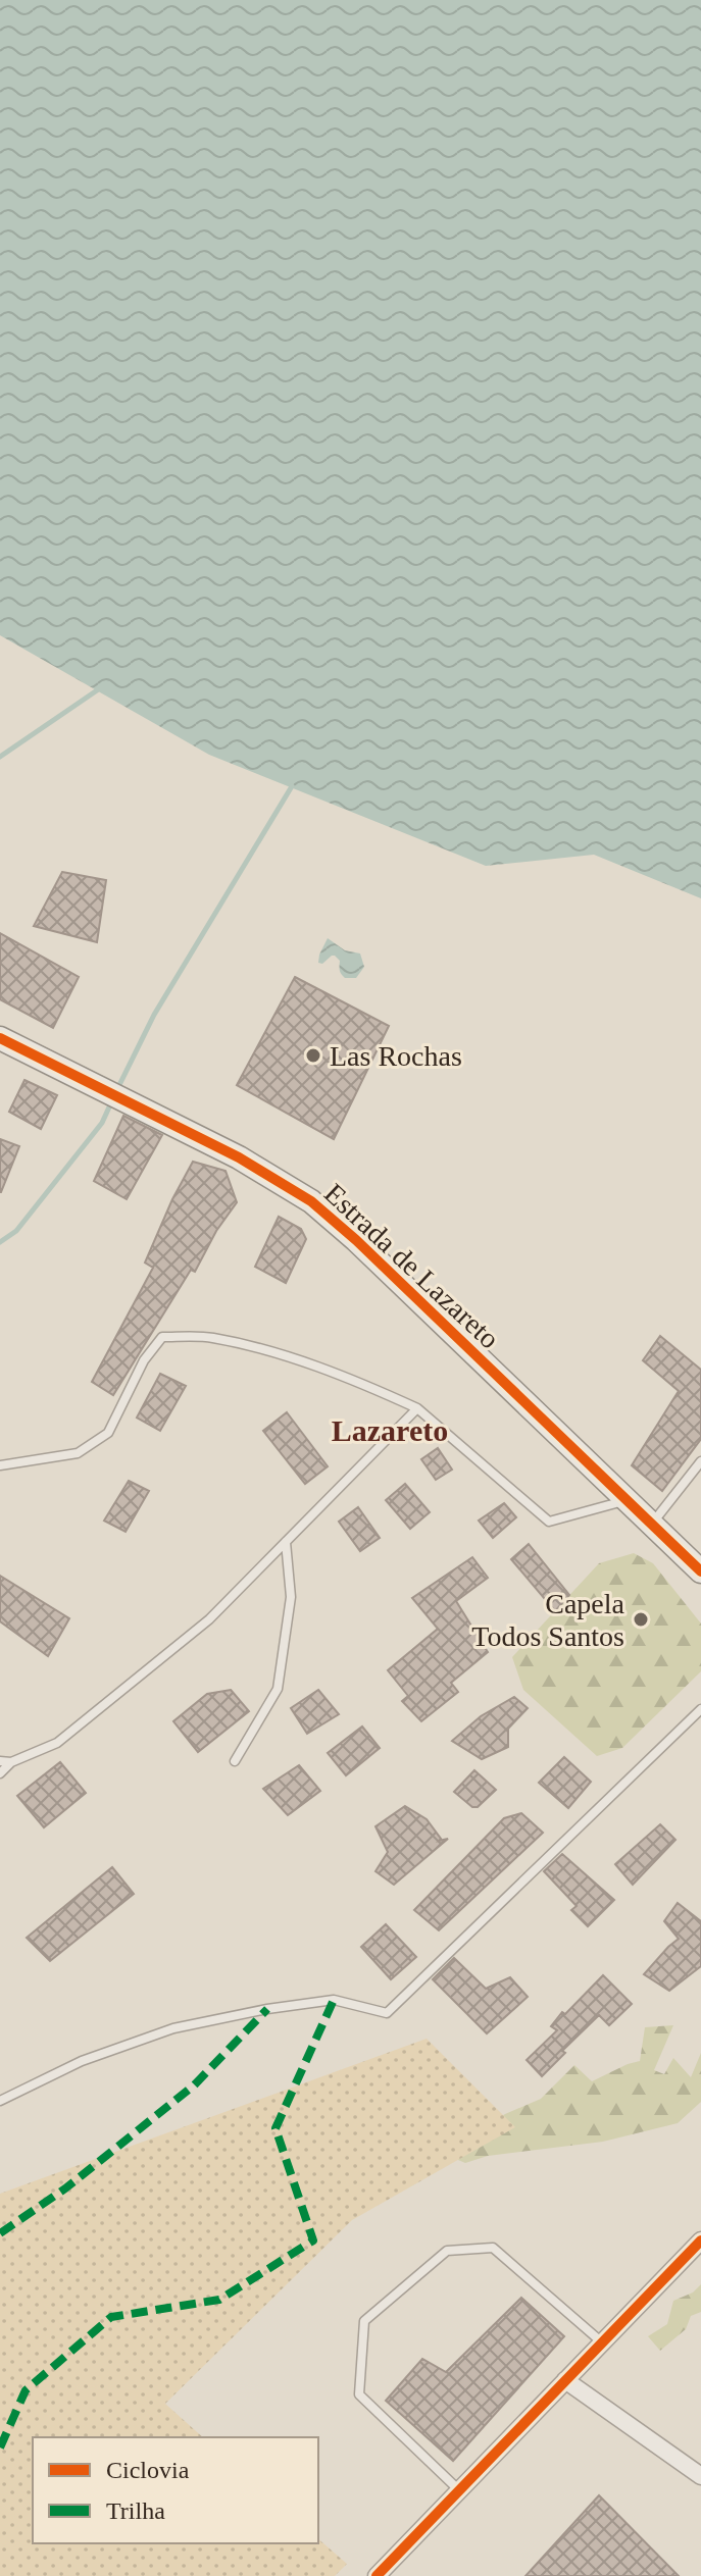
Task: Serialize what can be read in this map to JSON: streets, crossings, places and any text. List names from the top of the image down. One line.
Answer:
{"streets":{"street":["Estrada de Lazareto"]},"districts":["Lazareto"],"places":["Las Rochas","Capela Todos Santos"],"legend":["Ciclovia","Trilha"]}
